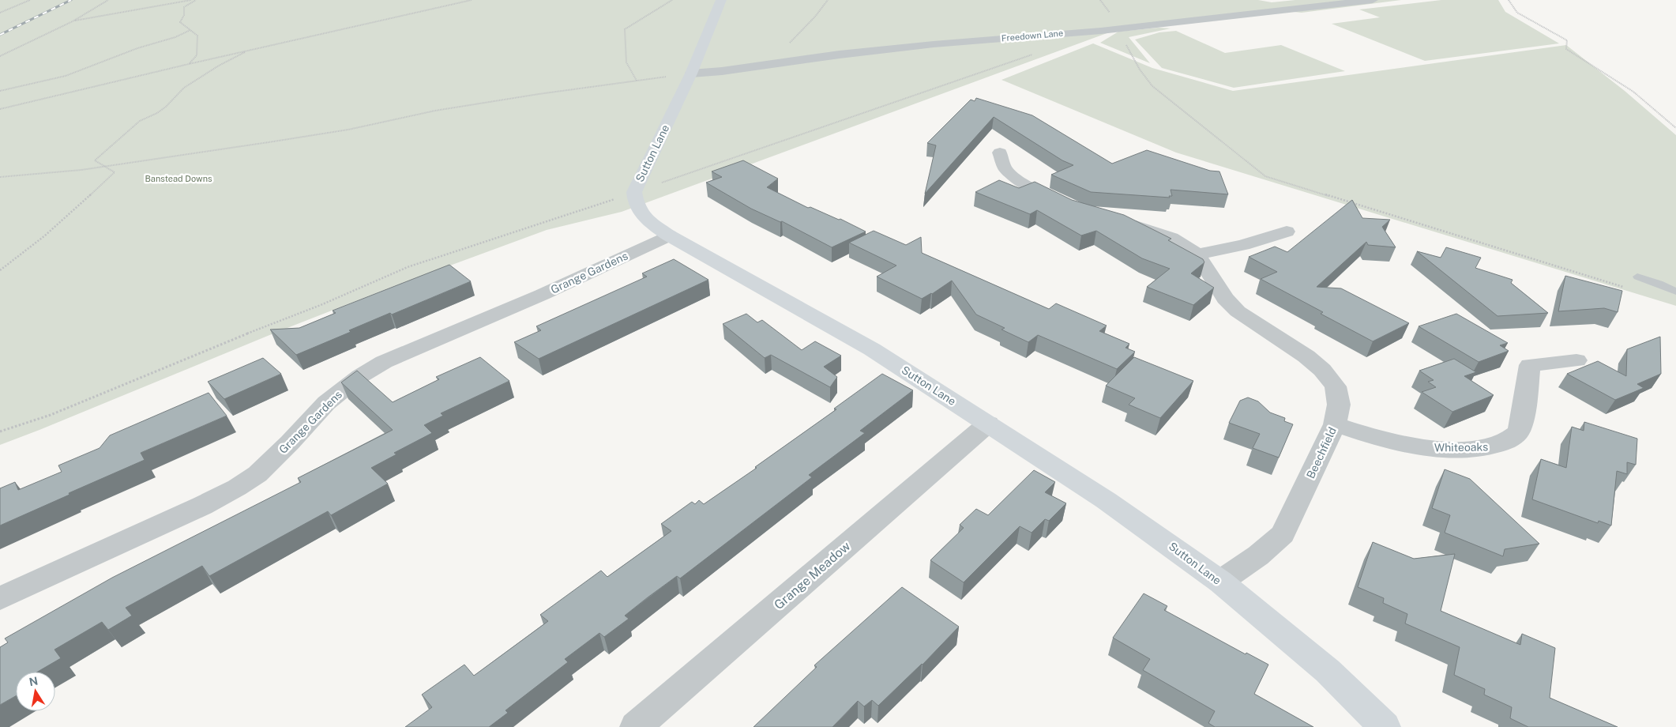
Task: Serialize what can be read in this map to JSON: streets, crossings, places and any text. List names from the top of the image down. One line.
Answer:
{"streets":{"main road":["Sutton Lane"],"street":["Freedown Lane","Grange Gardens","Whiteoaks","Beechfield","Grange Meadow"]},"crossings":[["Freedown Lane","Sutton Lane"],["Sutton Lane","Grange Gardens"],["Sutton Lane","Beechfield"],["Sutton Lane","Grange Meadow"],["Whiteoaks","Beechfield"]],"parks":["Banstead Downs"],"north":"top"}
